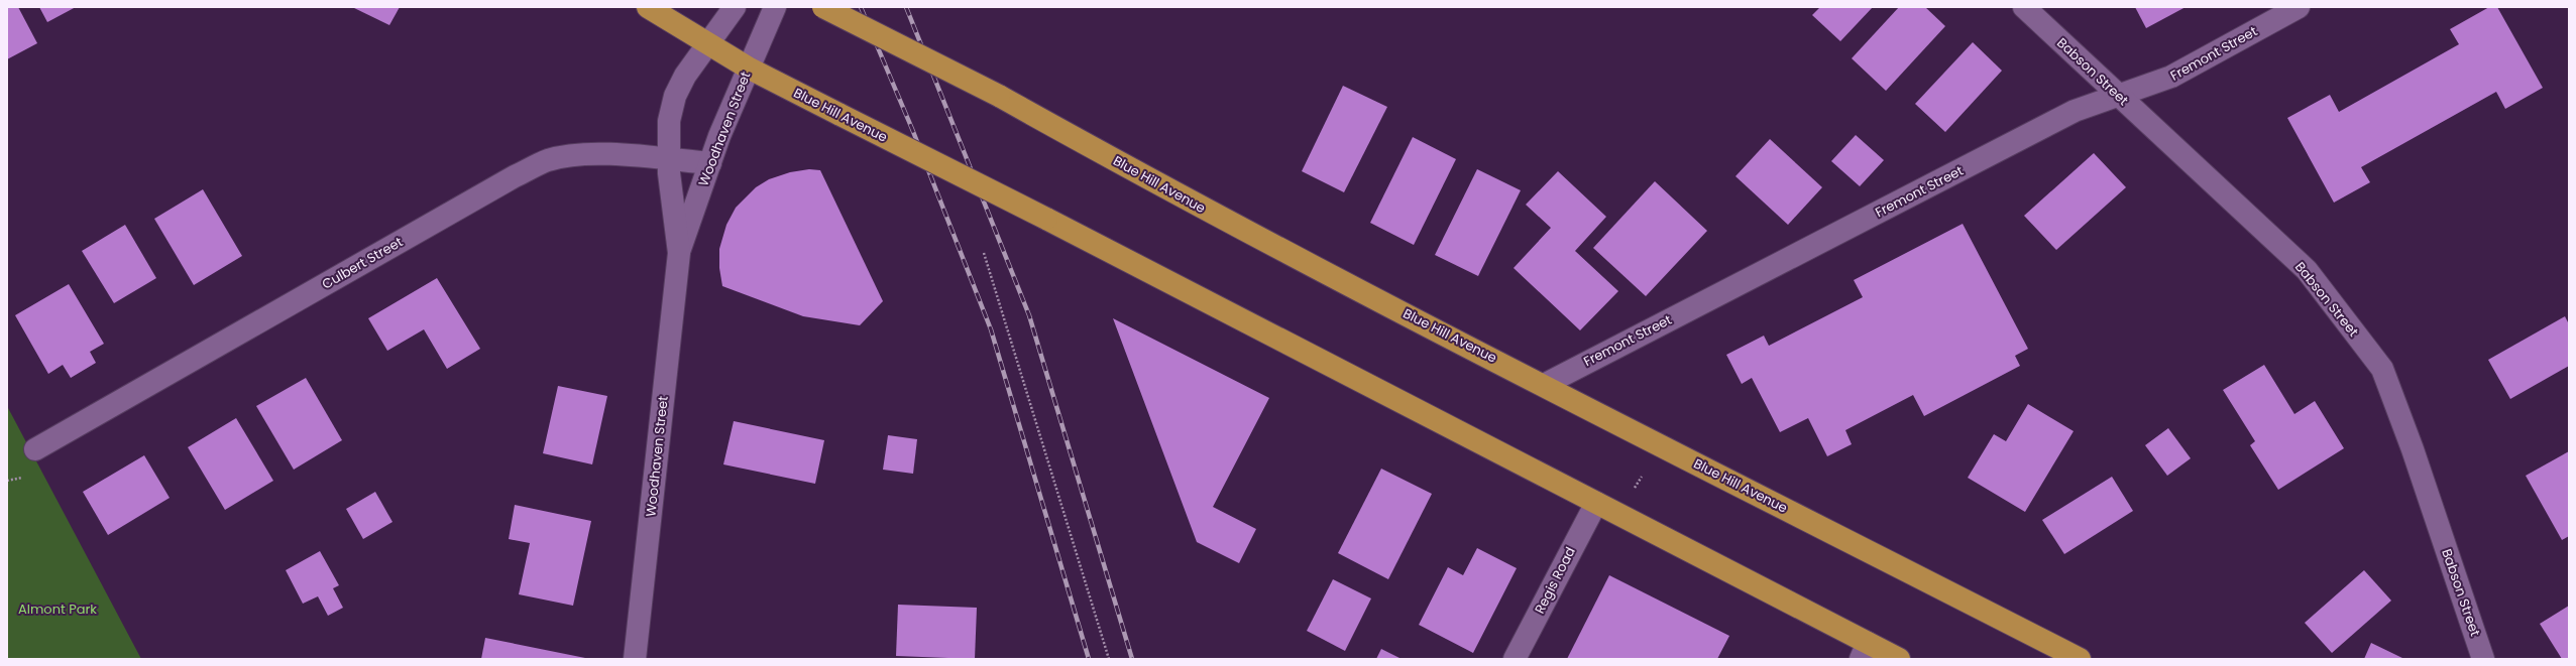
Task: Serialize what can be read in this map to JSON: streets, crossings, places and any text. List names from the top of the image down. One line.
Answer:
{"streets":{"highway":["Blue Hill Avenue"],"street":["Fremont Street","Babson Street","Woodhaven Street","Culbert Street","Regis Road"]},"crossings":[["Fremont Street","Babson Street"],["Fremont Street","Blue Hill Avenue"],["Blue Hill Avenue","Woodhaven Street"],["Blue Hill Avenue","Regis Road"],["Woodhaven Street","Culbert Street"]],"parks":["Almont Park"]}
